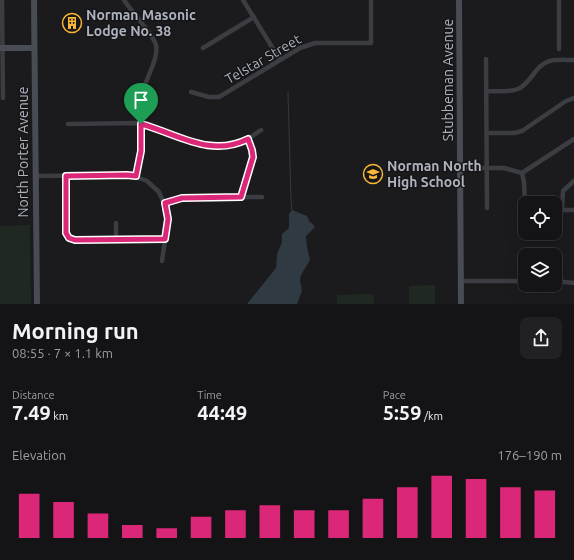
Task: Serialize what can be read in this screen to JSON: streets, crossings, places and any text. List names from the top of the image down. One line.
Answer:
{"streets":{"street":["Telstar Street","Stubbeman Avenue","North Porter Avenue"]},"places":{"building":["Norman Masonic Lodge No. 38"],"school or university":["Norman North High School"]},"page":{"heading":["Morning run","08:55 · 7 × 1.1 km"],"stats":[["Distance","7.49 km"],["Time","44:49"],["Pace","5:59 /km"]],"chart":["Elevation","176–190 m"]}}
